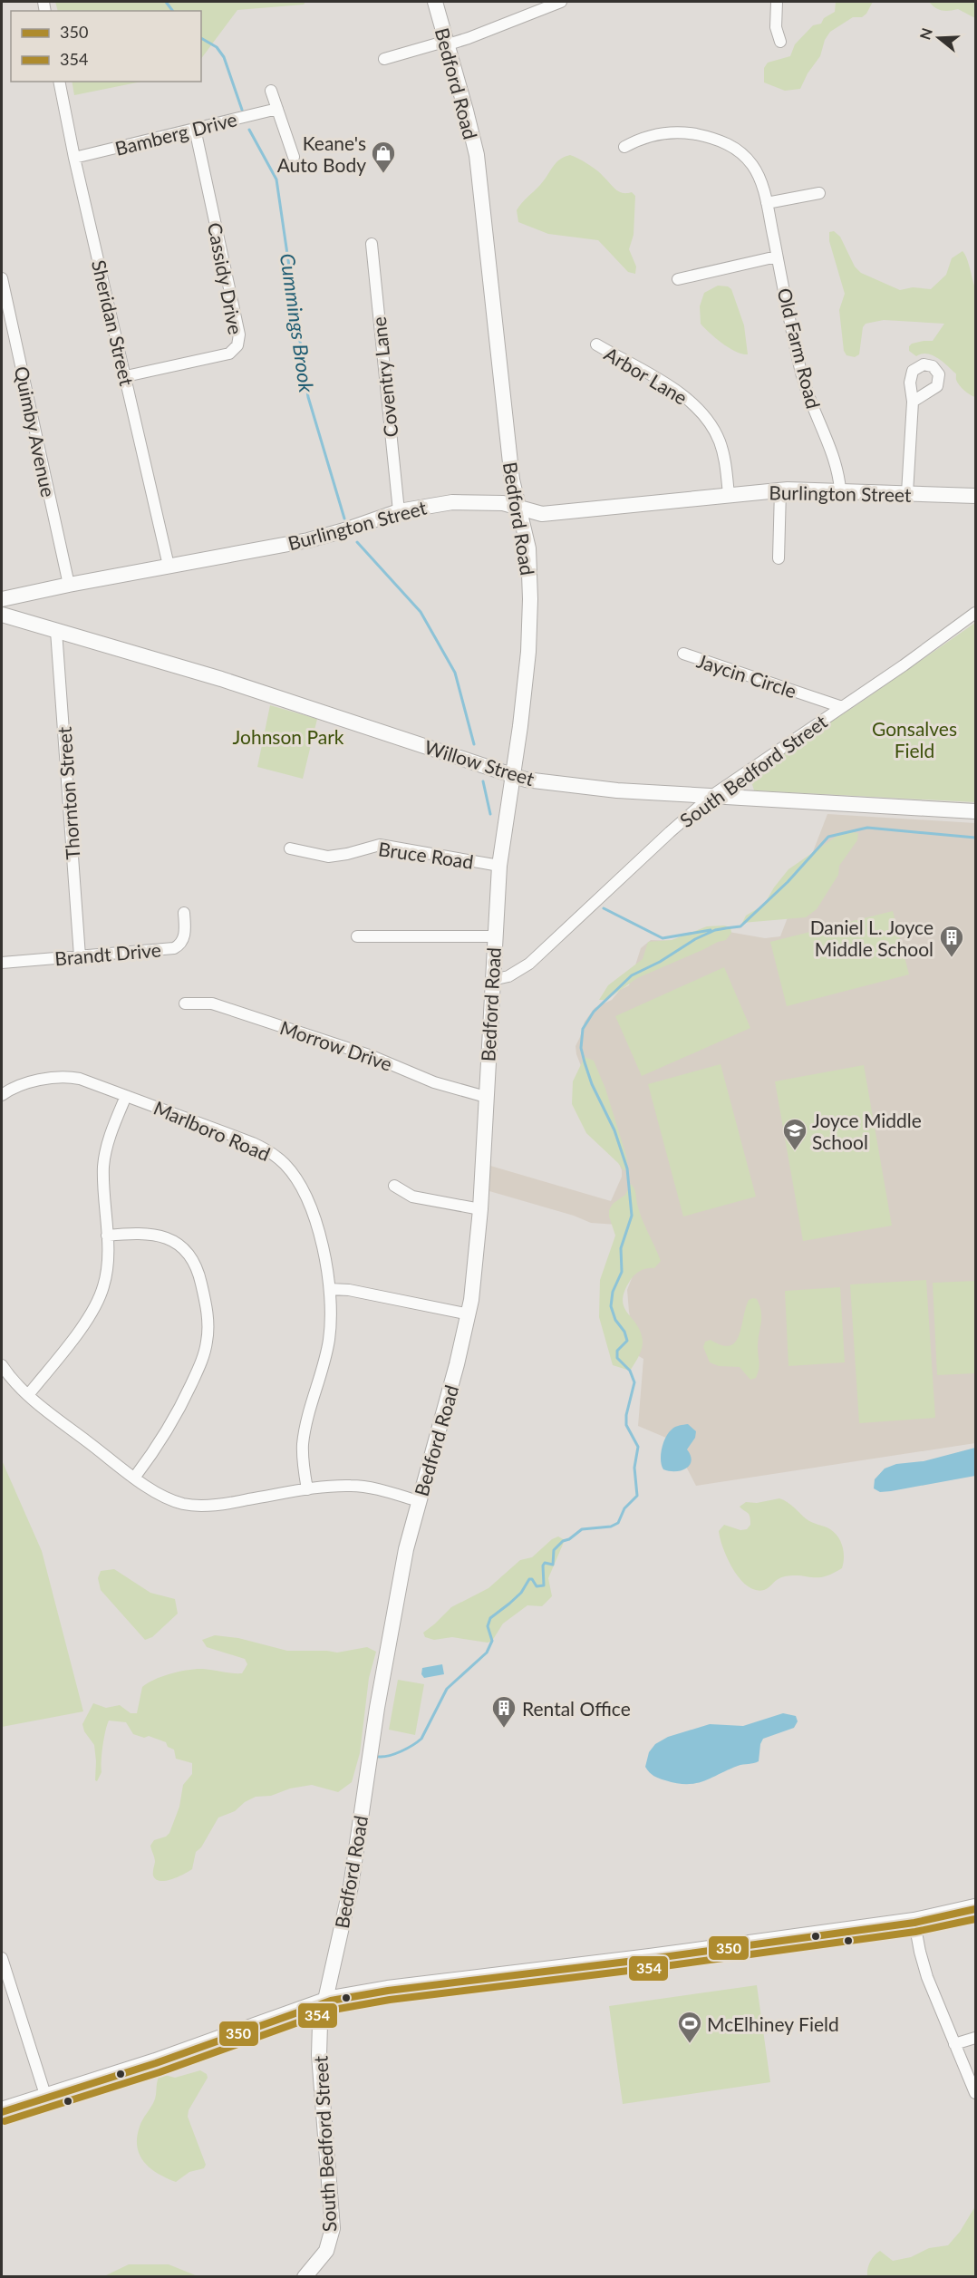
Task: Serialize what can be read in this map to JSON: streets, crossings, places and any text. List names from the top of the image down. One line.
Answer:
{"streets":{"street":["Bedford Road","Bamberg Drive","Cassidy Drive","Sheridan Street","Old Farm Road","Arbor Lane","Coventry Lane","Quimby Avenue","Burlington Street","Jaycin Circle","Willow Street","South Bedford Street","Thornton Street","Bruce Road","Brandt Drive","Morrow Drive","Marlboro Road"]},"crossings":[["Bedford Road","Burlington Street"],["Bedford Road","Willow Street"],["Bedford Road","South Bedford Street"],["Bedford Road","Bruce Road"],["Bedford Road","Morrow Drive"],["Bamberg Drive","Cassidy Drive"],["Bamberg Drive","Sheridan Street"],["Cassidy Drive","Sheridan Street"],["Sheridan Street","Burlington Street"],["Old Farm Road","Burlington Street"],["Arbor Lane","Burlington Street"],["Coventry Lane","Burlington Street"],["Quimby Avenue","Burlington Street"],["Jaycin Circle","South Bedford Street"],["Willow Street","South Bedford Street"],["Willow Street","Thornton Street"],["Thornton Street","Brandt Drive"]],"water":["Cummings Brook"],"parks":["Gonsalves Field","Johnson Park"],"places":{"shop":["Keane's Auto Body"],"building":["Daniel L. Joyce Middle School","Rental Office"],"school or university":["Joyce Middle School"],"sports":["McElhiney Field"]},"lines":["transit line 350","transit line 354"],"legend":["350","354"],"north":"left"}
